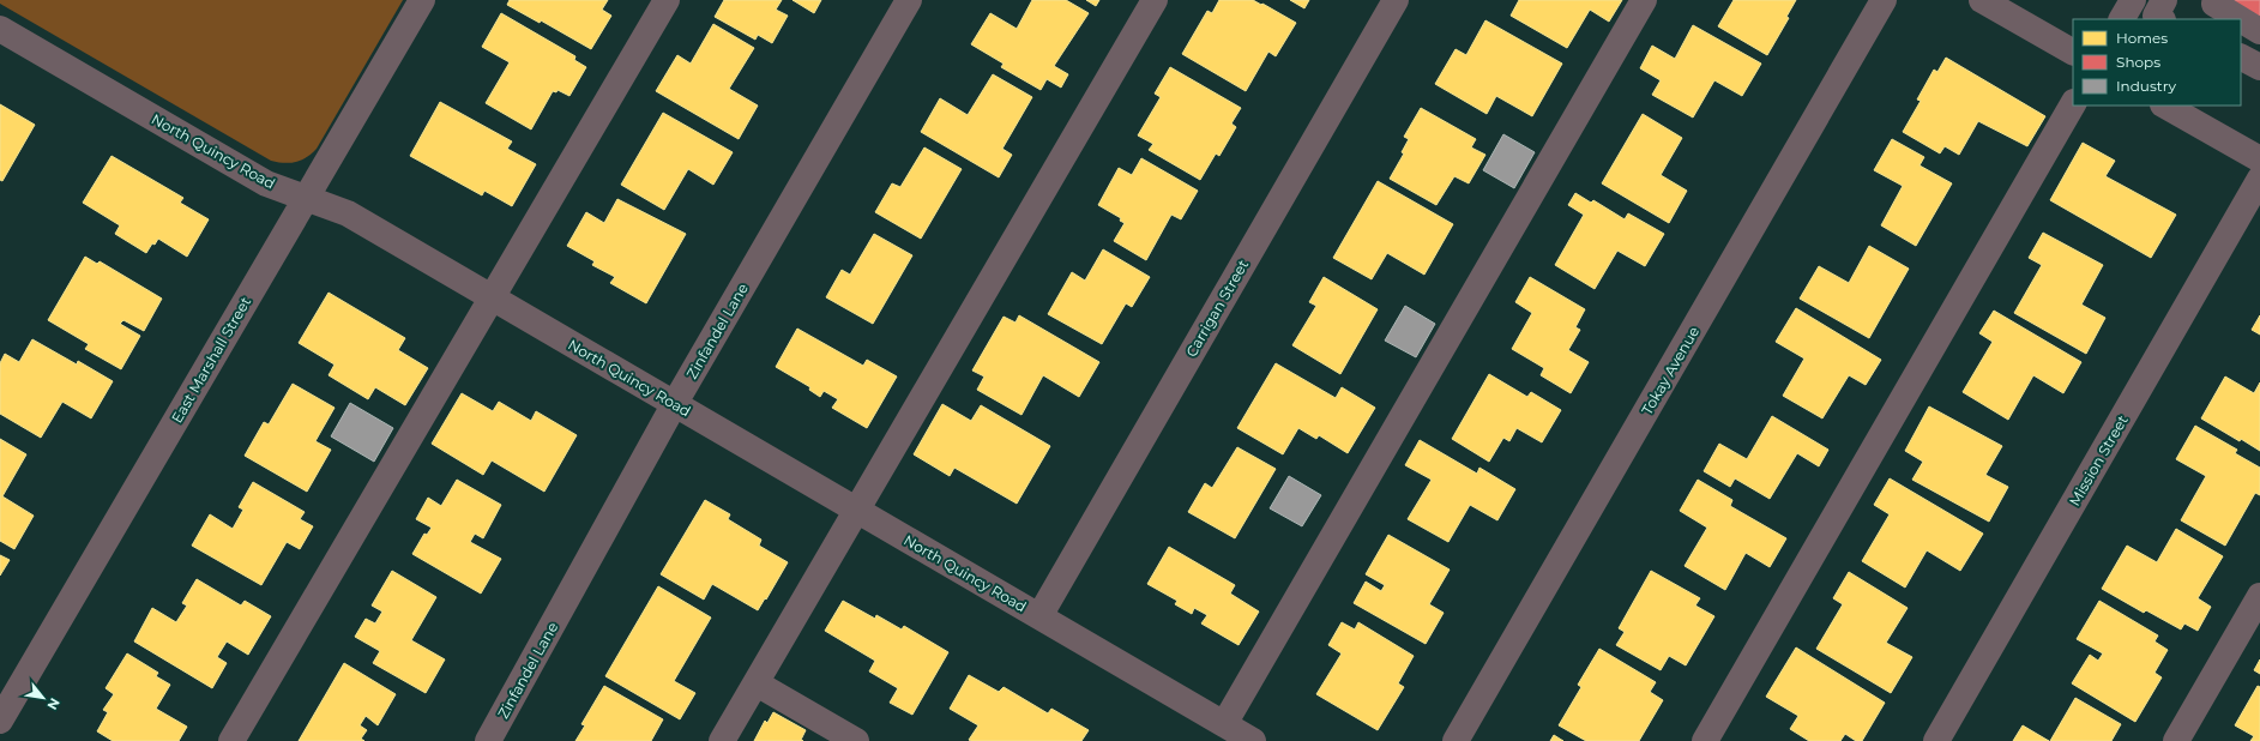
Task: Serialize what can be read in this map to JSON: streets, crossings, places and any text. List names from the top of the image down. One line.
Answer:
{"streets":{"street":["North Quincy Road","Carrigan Street","Zinfandel Lane","East Marshall Street","Tokay Avenue","Mission Street"]},"crossings":[["North Quincy Road","Carrigan Street"],["North Quincy Road","Zinfandel Lane"],["North Quincy Road","East Marshall Street"]],"legend":["Homes","Shops","Industry"],"north":"bottom right"}
